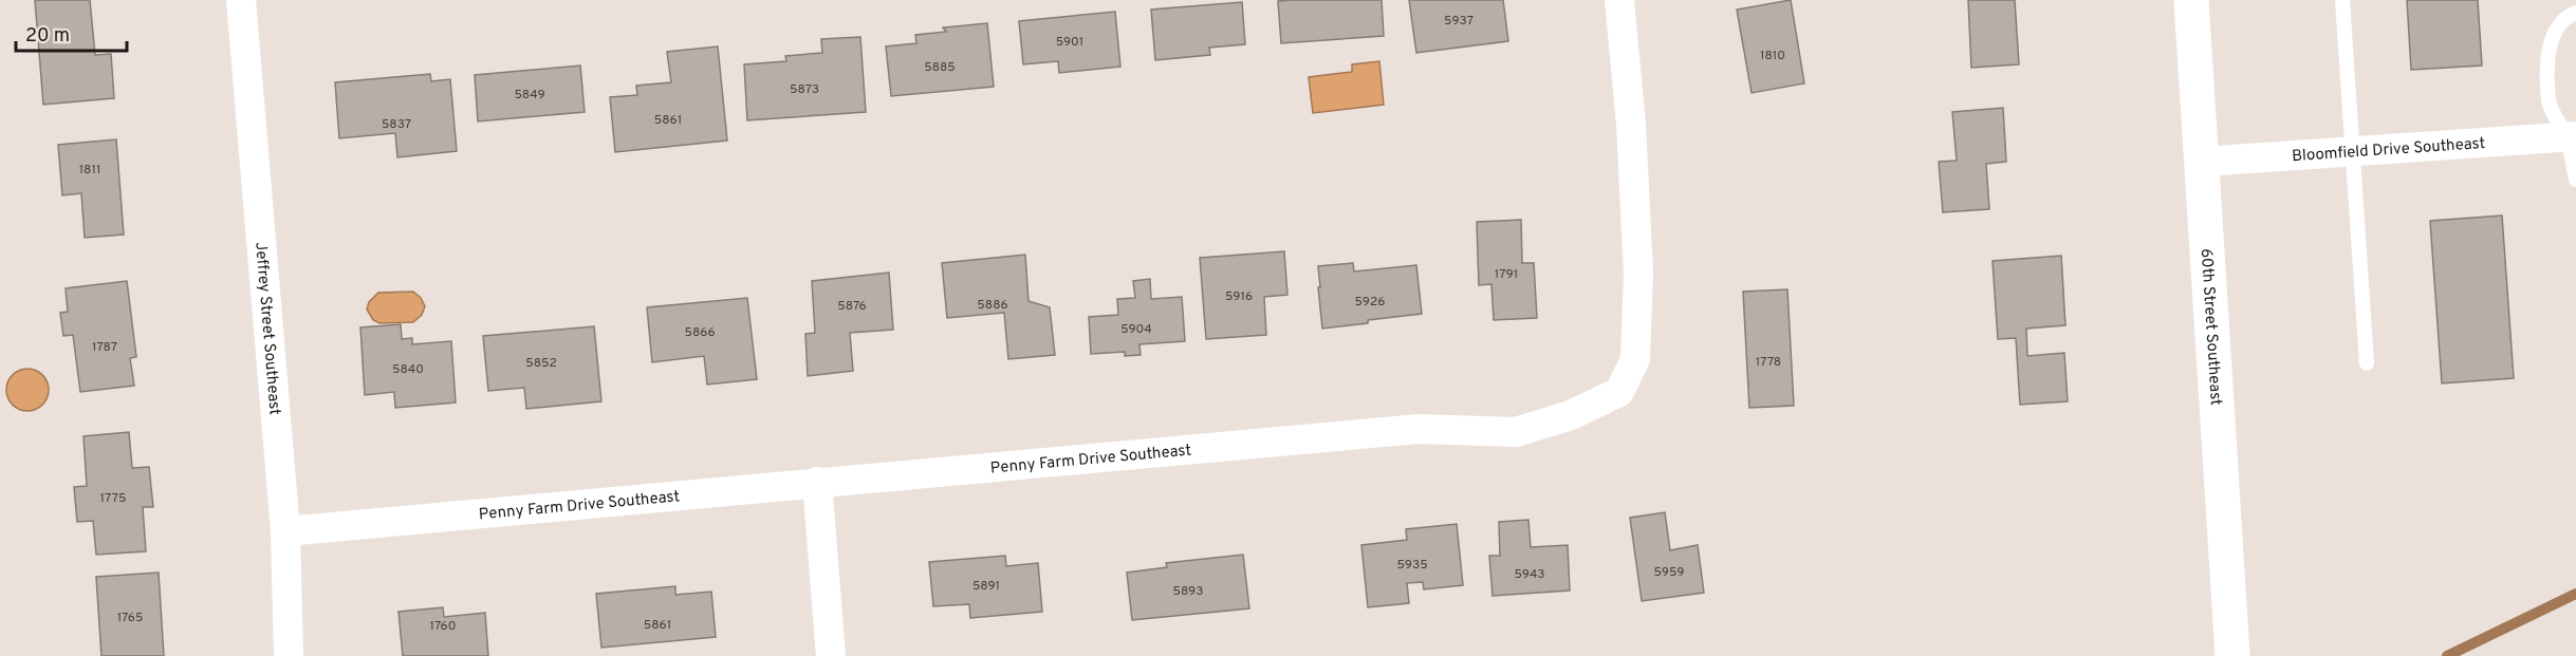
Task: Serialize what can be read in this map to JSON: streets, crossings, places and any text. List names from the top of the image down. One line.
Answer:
{"streets":{"main road":["60th Street Southeast"],"street":["Bloomfield Drive Southeast","Jeffrey Street Southeast","Penny Farm Drive Southeast"]},"crossings":[["Bloomfield Drive Southeast","60th Street Southeast"],["Jeffrey Street Southeast","Penny Farm Drive Southeast"]],"house_numbers":["5937","5901","1810","5885","5873","5849","5861","5837","1811","1791","5916","5926","5886","5876","5904","5866","1787","1778","5852","5840","1775","5935","5959","5943","5891","5893","1765","5861","1760"],"scale_bar":"20 m"}
